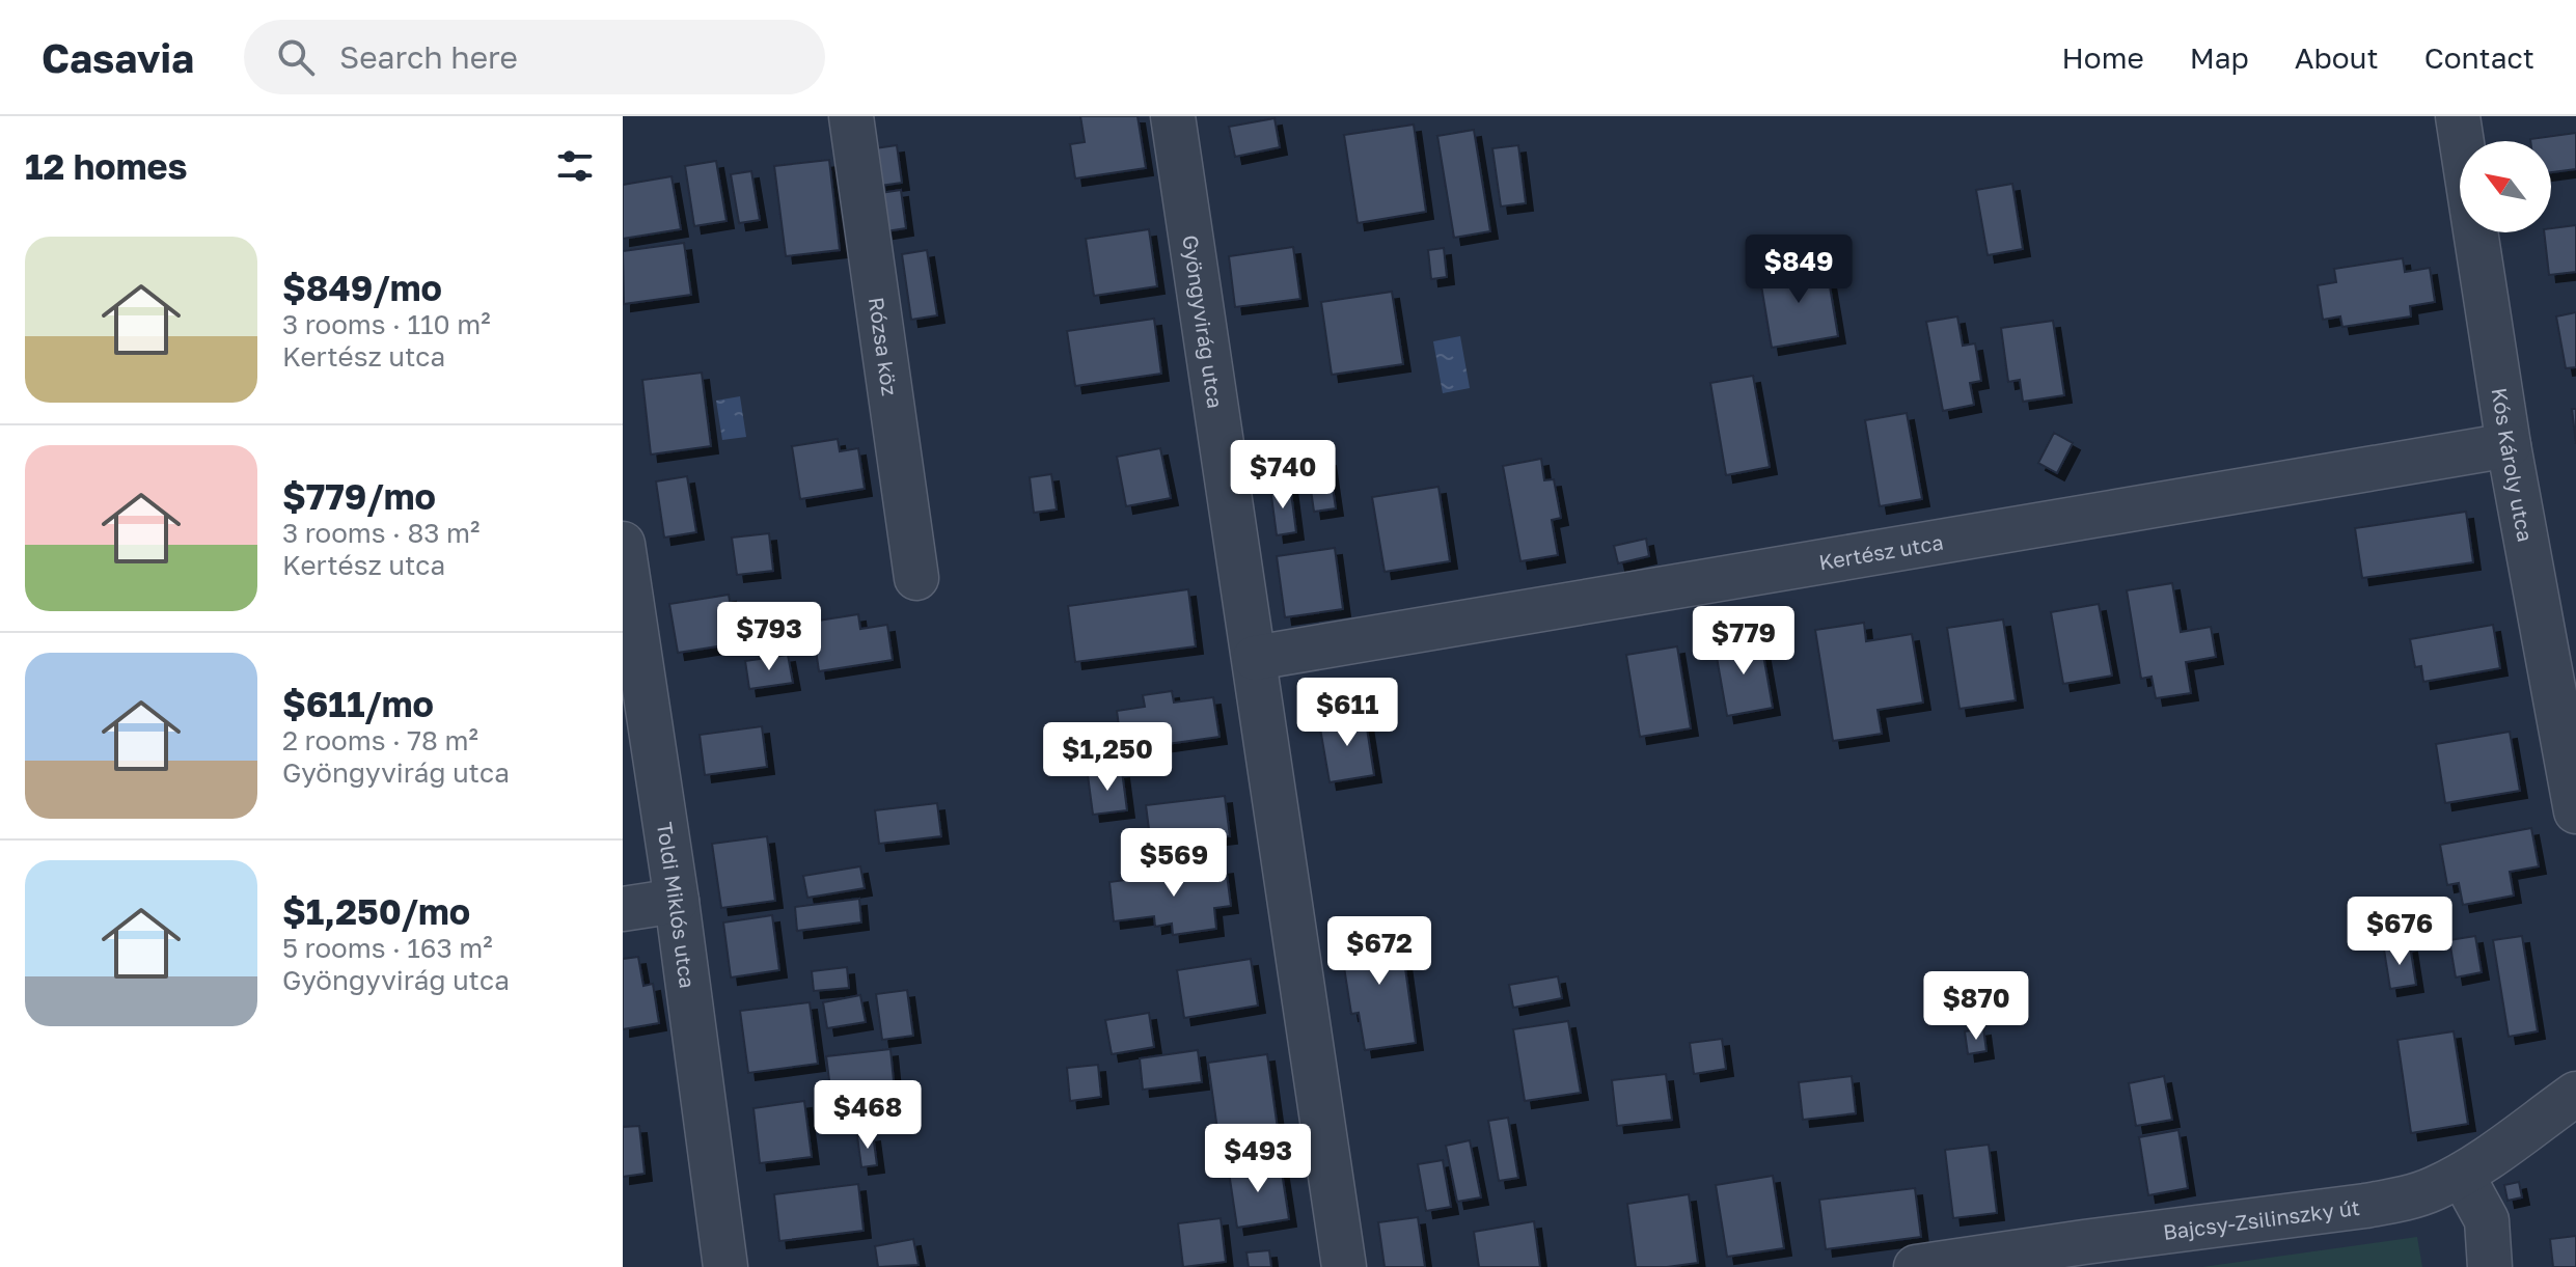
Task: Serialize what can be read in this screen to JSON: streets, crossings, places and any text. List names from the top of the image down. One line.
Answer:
{"streets":{"street":["Gyöngyvirág utca","Rózsa köz","Kós Károly utca","Kertész utca","Toldi Miklós utca","Bajcsy-Zsilinszky út"]},"crossings":[["Gyöngyvirág utca","Kertész utca"],["Kós Károly utca","Kertész utca"]],"north":"top left","page":{"header":"Casavia","search":"Search here","nav":["Home","Map","About","Contact"],"heading":"12 homes","list":[{"name":"$849/mo","note":"3 rooms · 110 m² · Kertész utca"},{"name":"$779/mo","note":"3 rooms · 83 m² · Kertész utca"},{"name":"$611/mo","note":"2 rooms · 78 m² · Gyöngyvirág utca"},{"name":"$1,250/mo","note":"5 rooms · 163 m² · Gyöngyvirág utca"}],"price":["$849","$740","$793","$779","$611","$1,250","$569","$676","$672","$870","$468","$493"]}}
